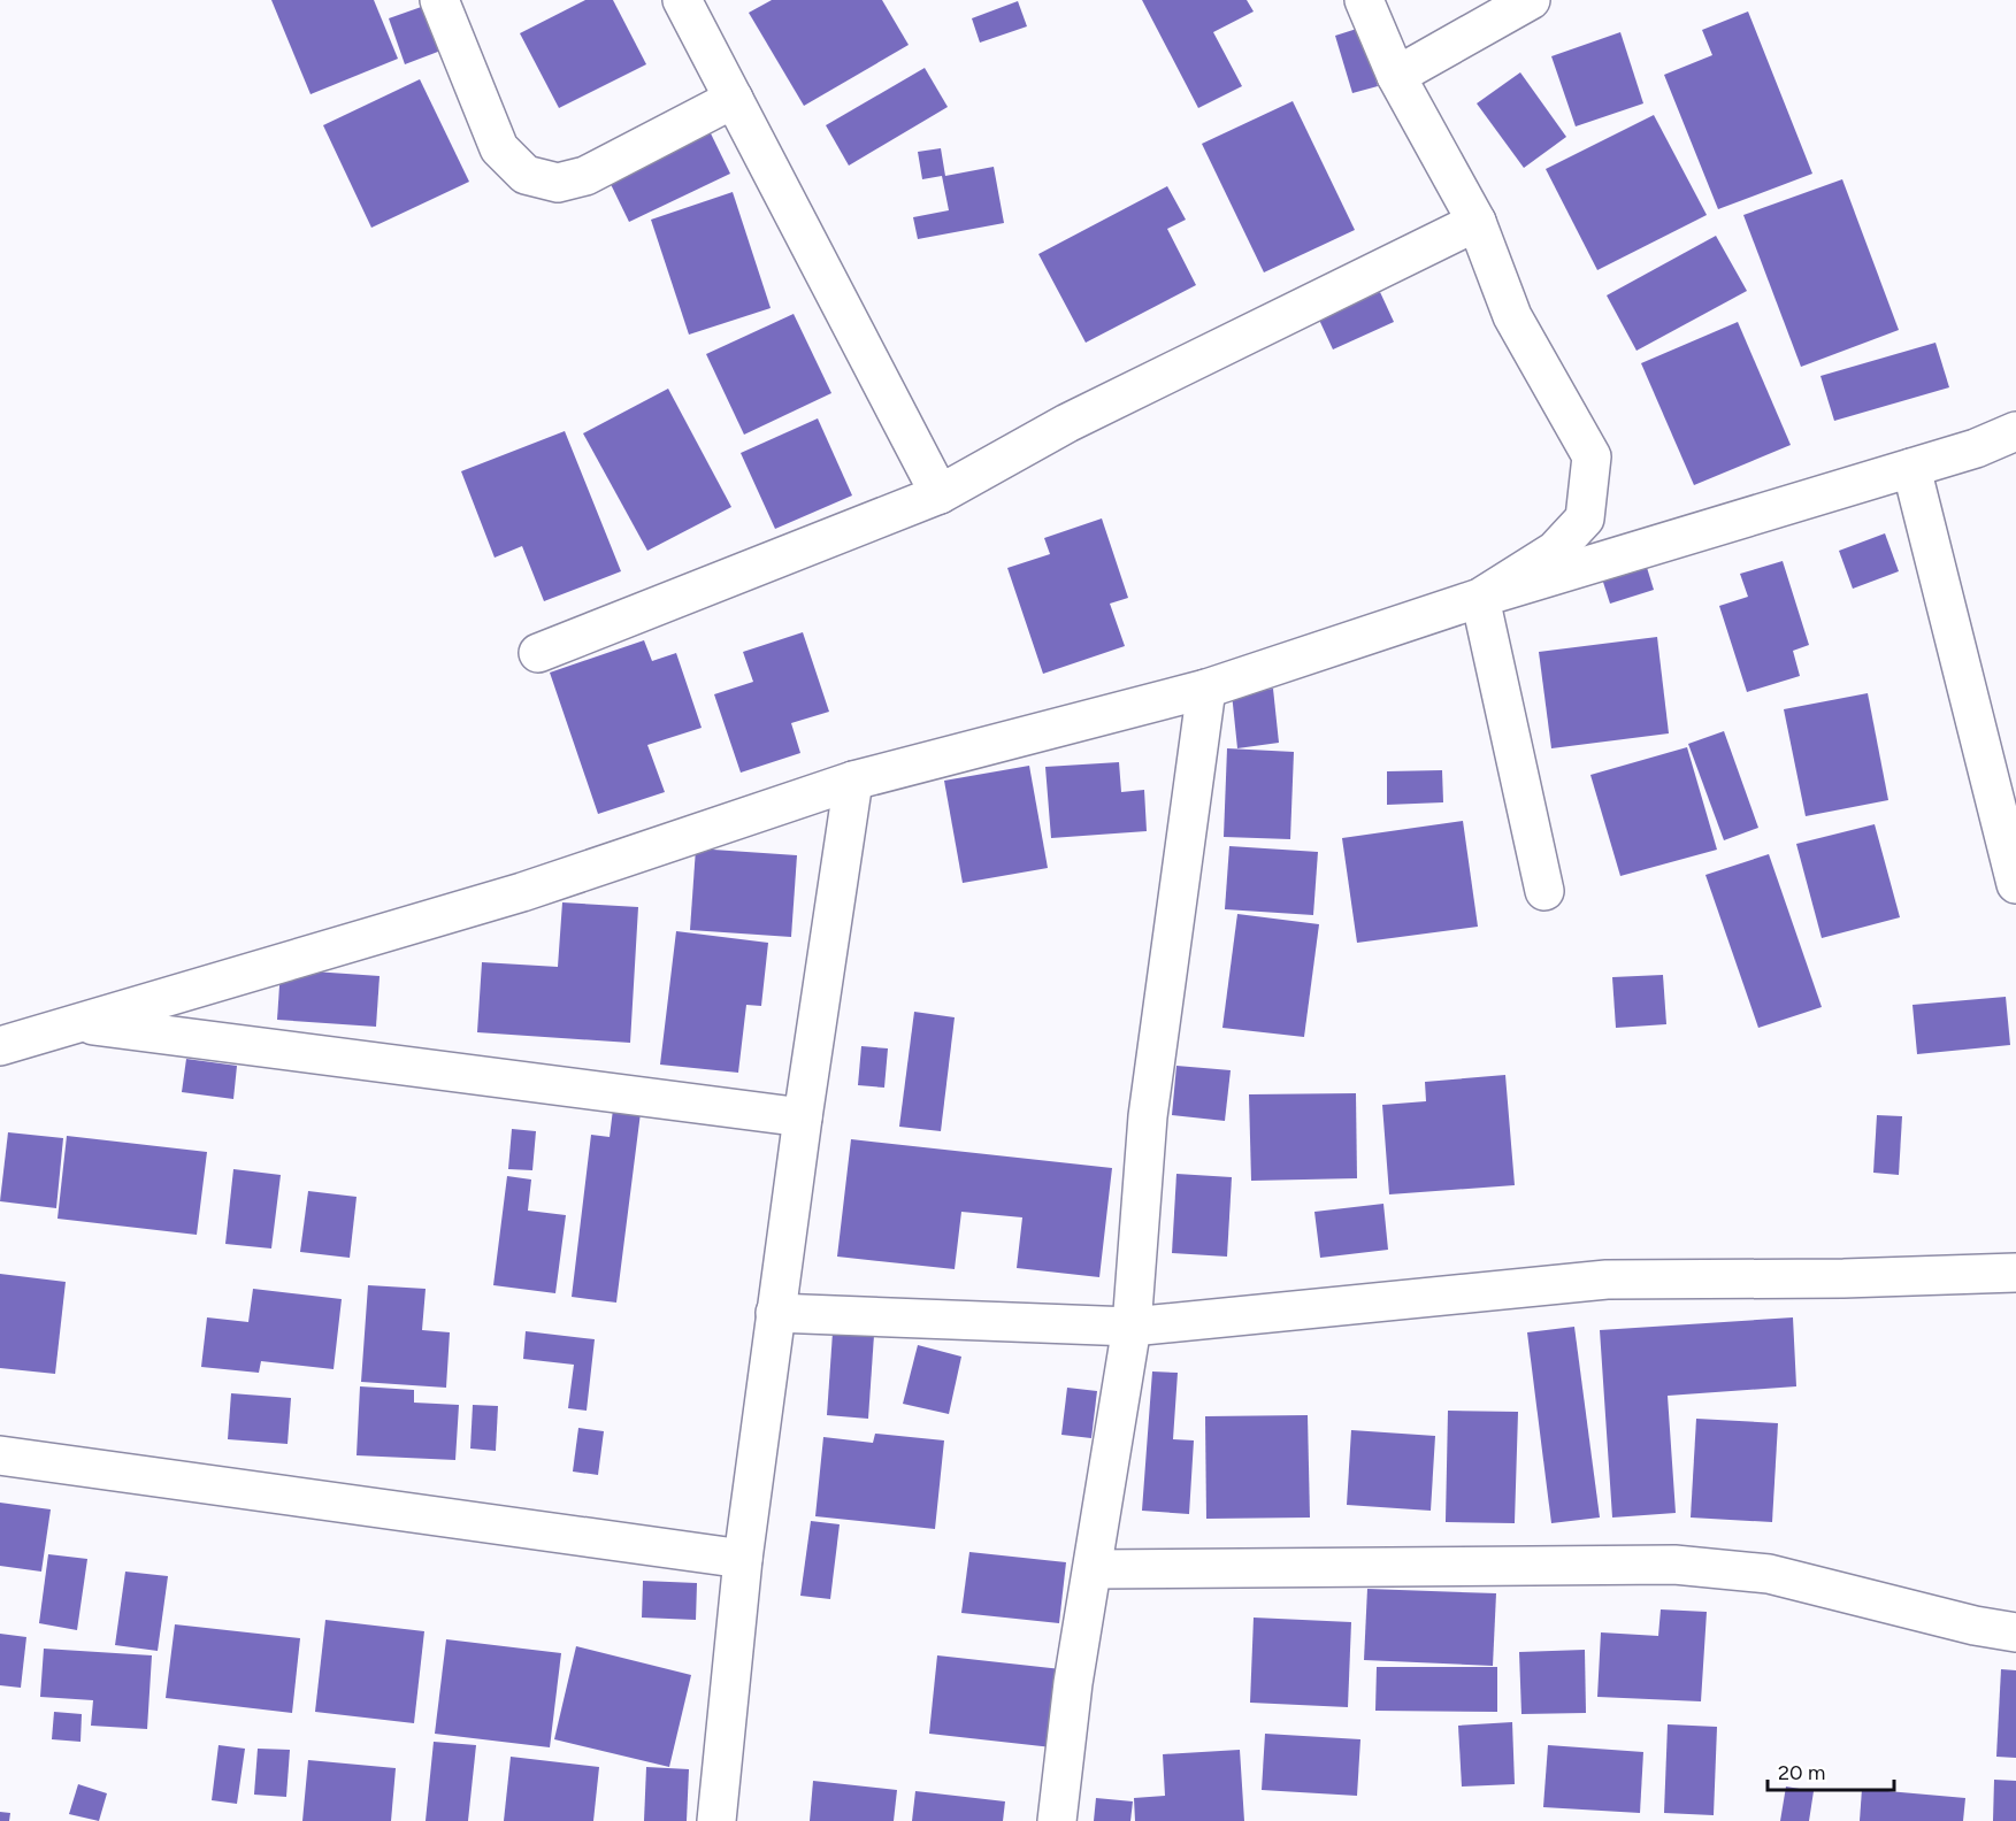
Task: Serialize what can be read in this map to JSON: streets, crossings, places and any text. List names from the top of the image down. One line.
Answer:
{"scale_bar":"20 m"}
